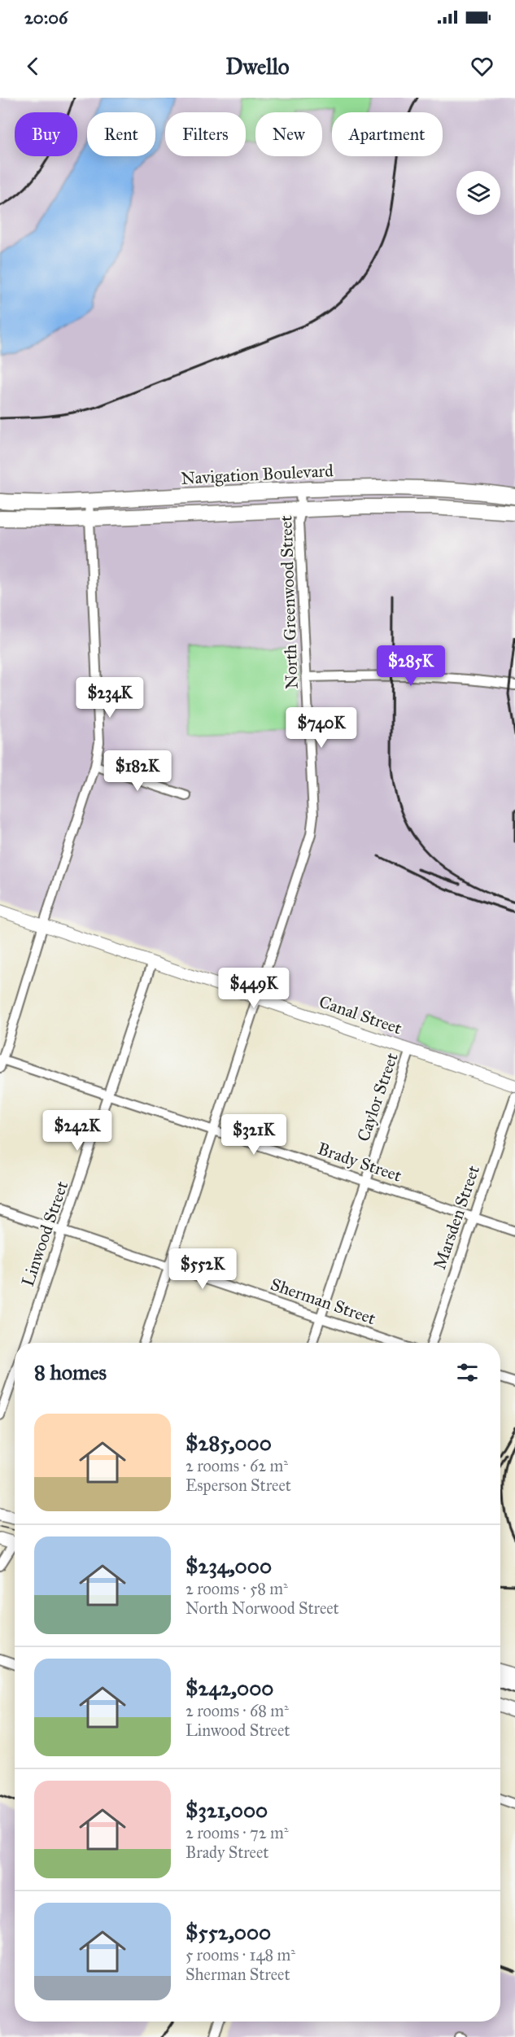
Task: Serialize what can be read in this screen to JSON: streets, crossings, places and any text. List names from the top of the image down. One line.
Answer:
{"streets":{"main road":["Navigation Boulevard"],"street":["North Greenwood Street","Canal Street","Caylor Street","Brady Street","Marsden Street","Linwood Street","Sherman Street"]},"crossings":[["Navigation Boulevard","North Greenwood Street"],["North Greenwood Street","Canal Street"],["North Greenwood Street","Brady Street"],["North Greenwood Street","Sherman Street"],["Canal Street","Caylor Street"],["Canal Street","Linwood Street"],["Caylor Street","Brady Street"],["Caylor Street","Sherman Street"],["Brady Street","Marsden Street"],["Brady Street","Linwood Street"],["Linwood Street","Sherman Street"]],"page":{"status":"20:06","header":"Dwello","chip":["Buy","Rent","Filters","New","Apartment"],"price":["$285K","$234K","$740K","$182K","$449K","$242K","$321K","$552K"],"heading":"8 homes","list":[{"name":"$285,000","note":"2 rooms · 62 m² · Esperson Street"},{"name":"$234,000","note":"2 rooms · 58 m² · North Norwood Street"},{"name":"$242,000","note":"2 rooms · 68 m² · Linwood Street"},{"name":"$321,000","note":"2 rooms · 72 m² · Brady Street"},{"name":"$552,000","note":"5 rooms · 148 m² · Sherman Street"}]}}
